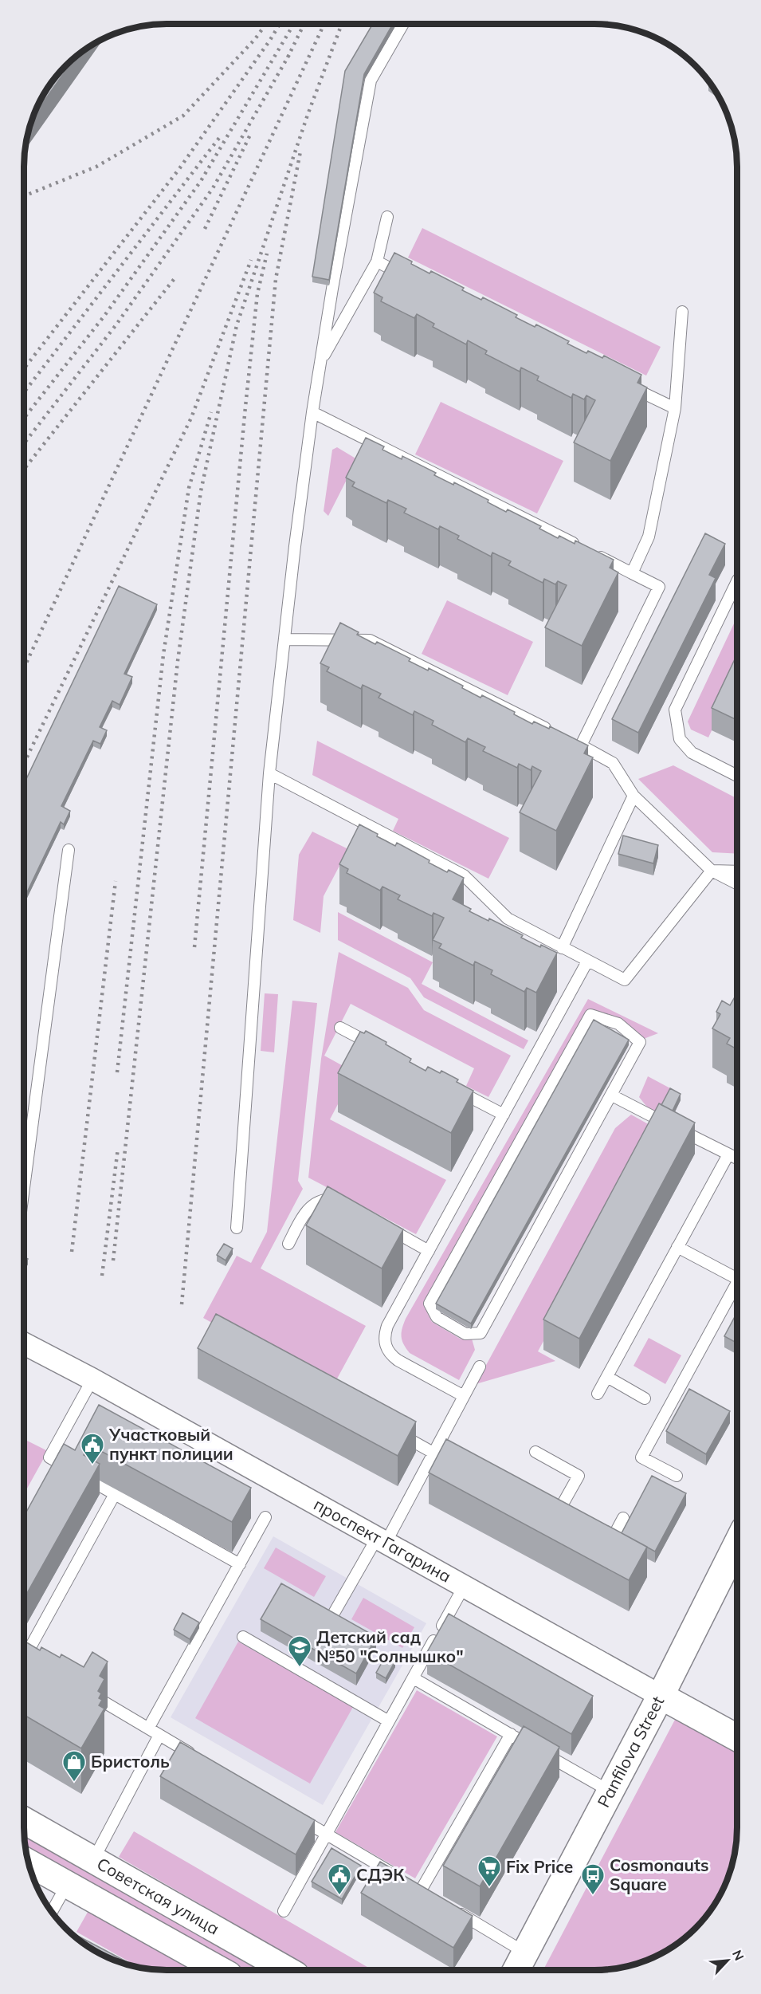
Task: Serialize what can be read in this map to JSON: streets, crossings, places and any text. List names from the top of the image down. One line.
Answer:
{"streets":{"main road":["проспект Гагарина","Panfilova Street","Советская улица"]},"crossings":[["проспект Гагарина","Panfilova Street"]],"places":{"public building":["Участковый пункт полиции","СДЭК"],"school or university":["Детский сад №50 \"Солнышко\""],"shop":["Бристоль"],"supermarket":["Fix Price"],"bus stop":["Cosmonauts Square"]},"north":"top right"}
